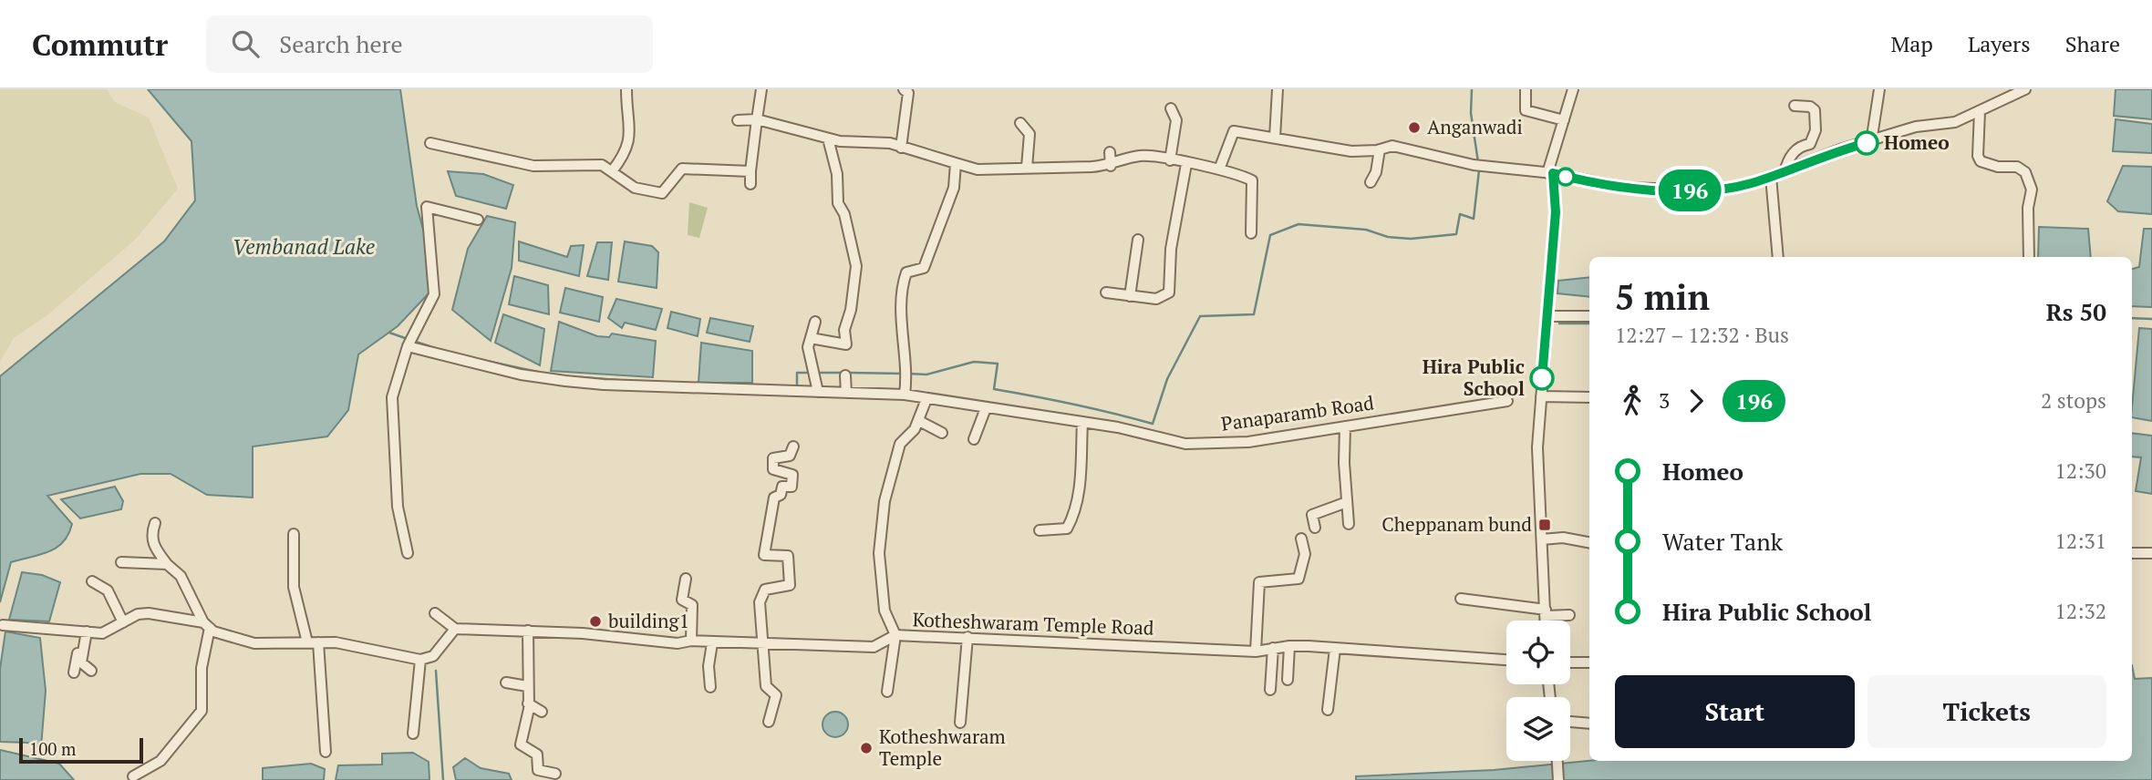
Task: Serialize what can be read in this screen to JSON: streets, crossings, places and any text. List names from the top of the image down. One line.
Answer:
{"streets":{"street":["Panaparamb Road","Kotheshwaram Temple Road"]},"water":["Vembanad Lake"],"places":{"other":["Anganwadi","Homeo","Hira Public School","building1","Kotheshwaram Temple"],"transit":["Cheppanam bund"]},"lines":["bus line 196"],"scale_bar":"100 m","page":{"header":"Commutr","search":"Search here","nav":["Map","Layers","Share"],"on_map":"196","heading":["5 min","12:27 – 12:32 · Bus","Rs 50"],"legs":["3","196","2 stops"],"list":[{"name":"Homeo","value":"12:30"},{"name":"Water Tank","value":"12:31"},{"name":"Hira Public School","value":"12:32"}],"buttons":["Start","Tickets"],"scale":"100 m"}}
